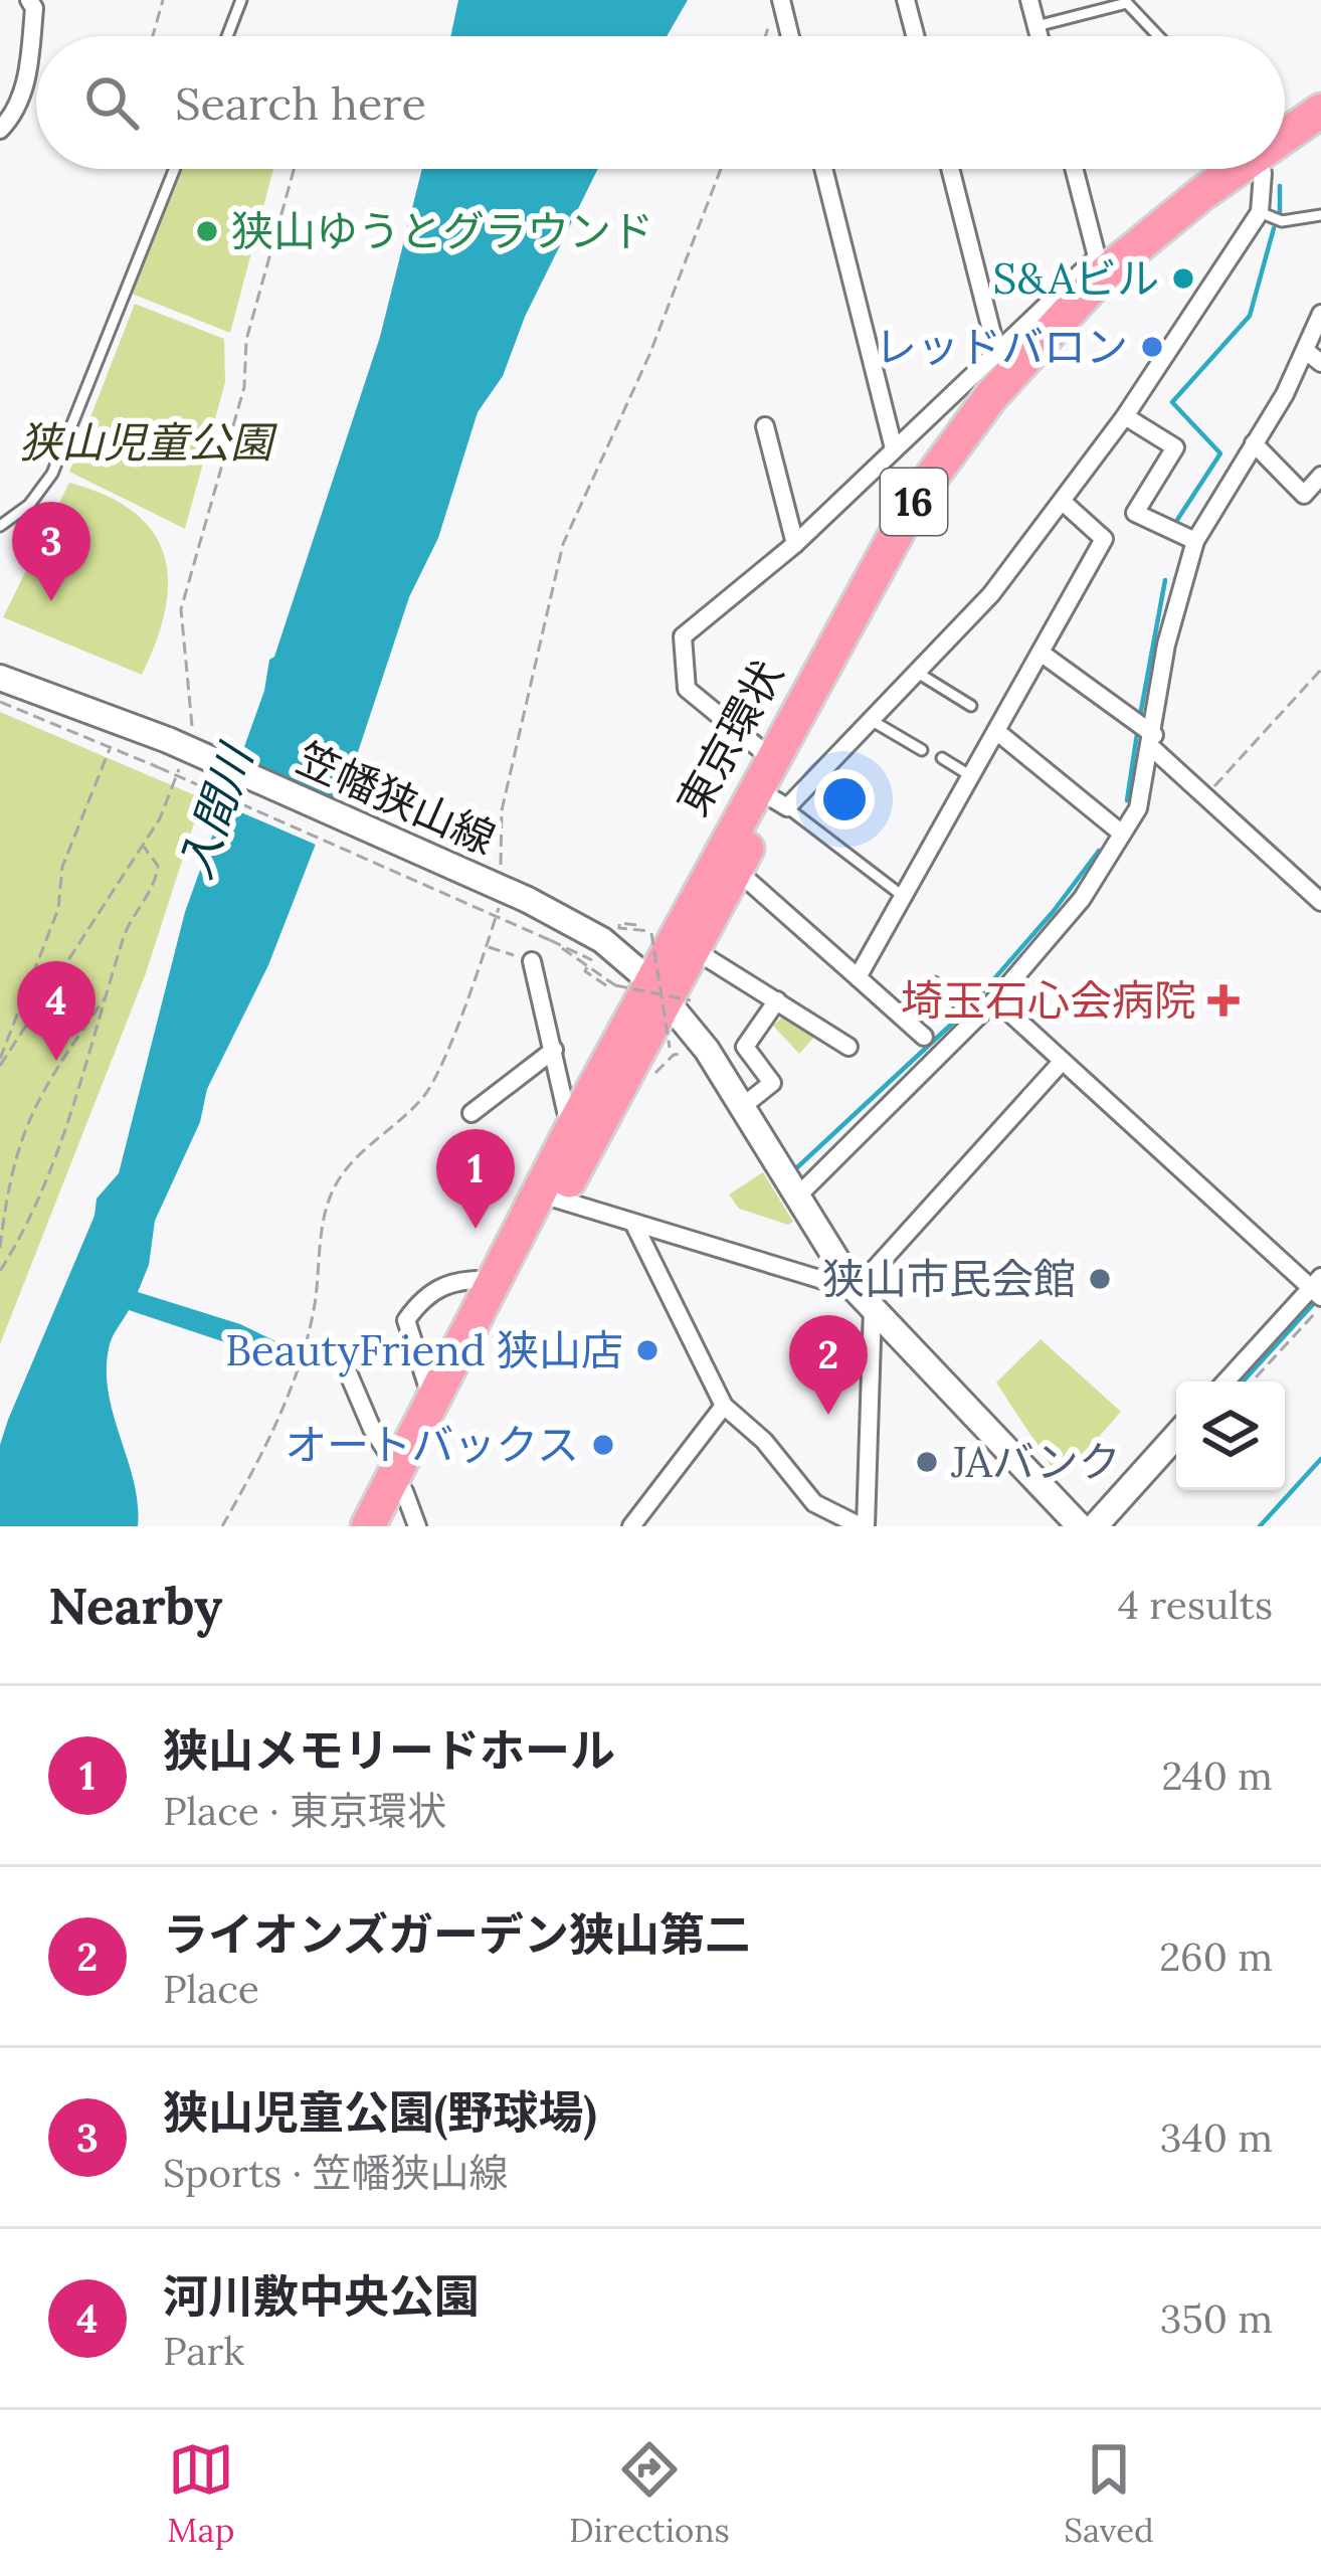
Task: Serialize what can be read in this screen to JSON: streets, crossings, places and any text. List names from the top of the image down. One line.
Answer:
{"streets":{"highway":["16","東京環状"],"street":["笠幡狭山線"]},"crossings":[["東京環状","笠幡狭山線"]],"water":["入間川"],"parks":["狭山児童公園"],"places":{"other":["狭山ゆうとグラウンド","S&Aビル","レッドバロン","狭山市民会館","BeautyFriend 狭山店","オートバックス","JAバンク"],"health":["埼玉石心会病院"]},"page":{"search":"Search here","pins":["3","4","1","2"],"heading":["Nearby","4 results"],"list":[{"mark":"1","name":"狭山メモリードホール","note":"Place · 東京環状","value":"240 m"},{"mark":"2","name":"ライオンズガーデン狭山第二","note":"Place","value":"260 m"},{"mark":"3","name":"狭山児童公園(野球場)","note":"Sports · 笠幡狭山線","value":"340 m"},{"mark":"4","name":"河川敷中央公園","note":"Park","value":"350 m"}],"nav":["Map","Directions","Saved"]}}
